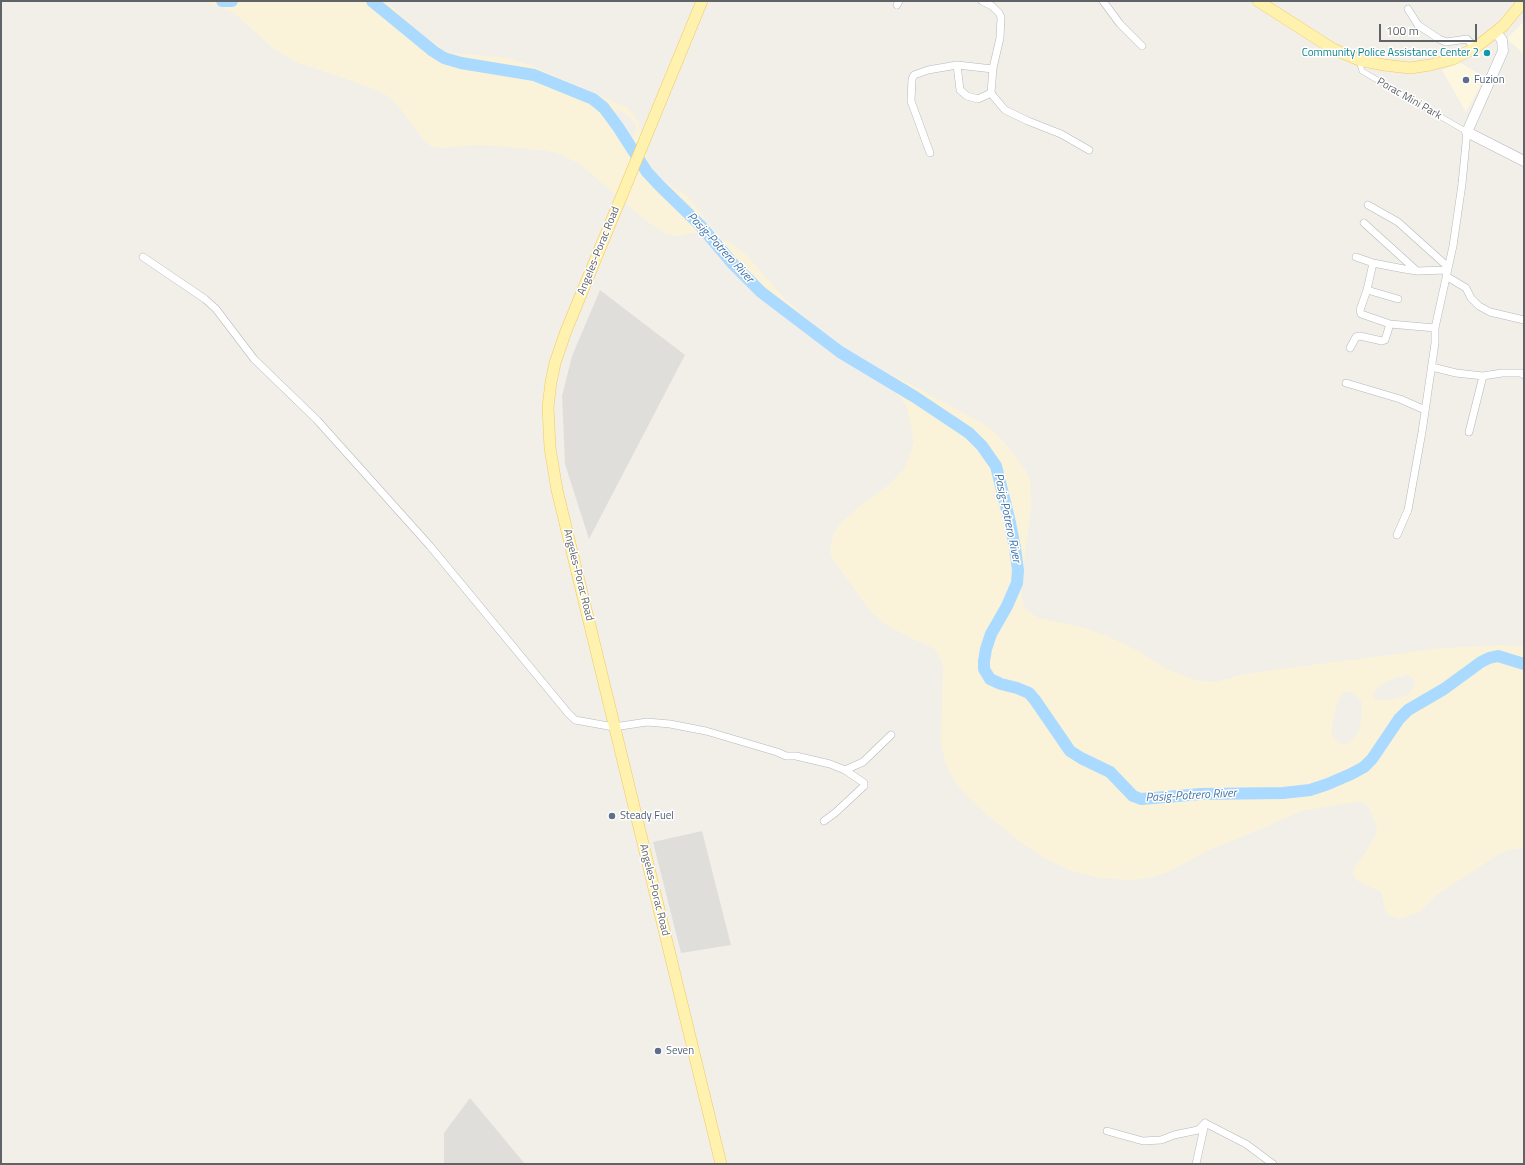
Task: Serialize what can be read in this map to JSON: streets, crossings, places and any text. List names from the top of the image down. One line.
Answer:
{"streets":{"main road":["Angeles-Porac Road"],"street":["Porac Mini Park"]},"water":["Pasig-Potrero River"],"places":["Community Police Assistance Center 2","Fuzion","Steady Fuel","Seven"],"scale_bar":"100 m"}
